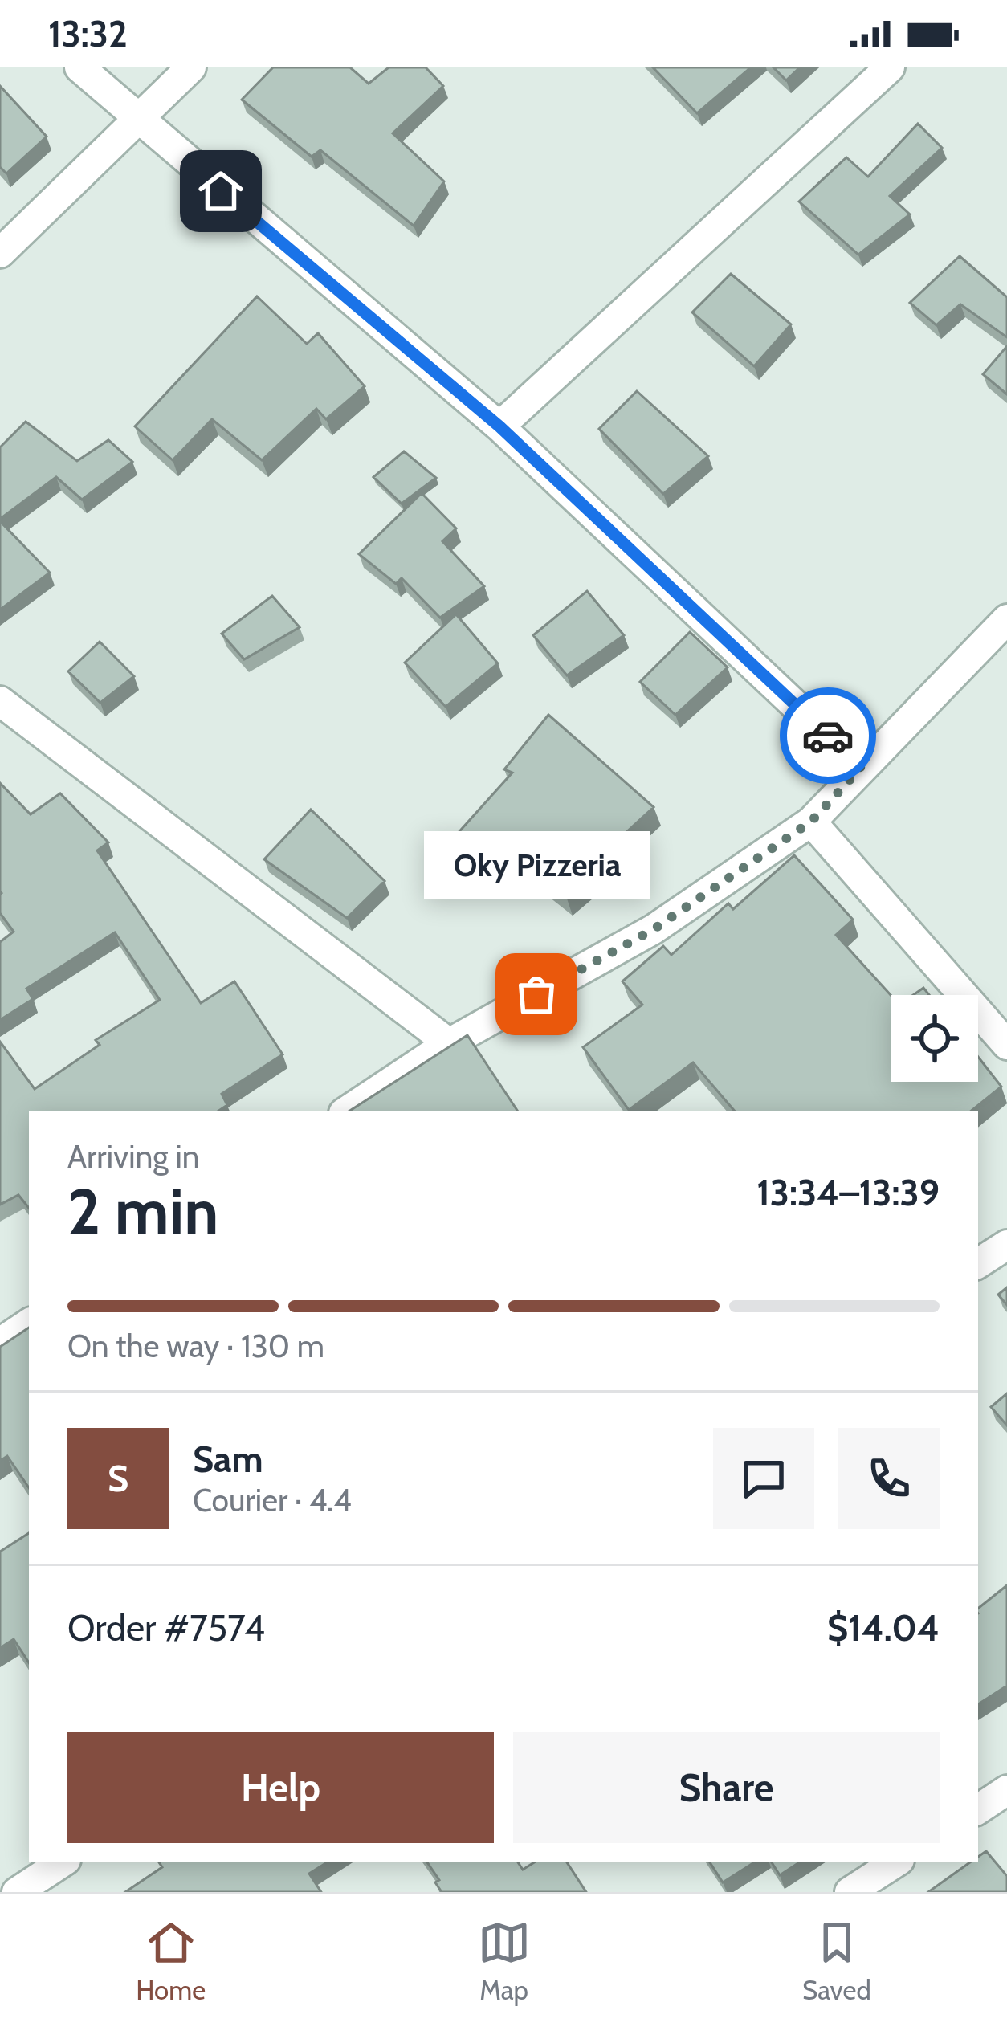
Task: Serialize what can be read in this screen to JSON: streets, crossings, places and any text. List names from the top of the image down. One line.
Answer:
{"places":["Oky Pizzeria"],"page":{"status":"13:32","bubble":"Oky Pizzeria","heading":["2 min","Arriving in","13:34–13:39"],"panel":["Sam","Courier · 4.4","Order #7574","$14.04"],"bar":"On the way · 130 m","round":"S","buttons":["Help","Share"],"tabs":["Home","Map","Saved"]}}
